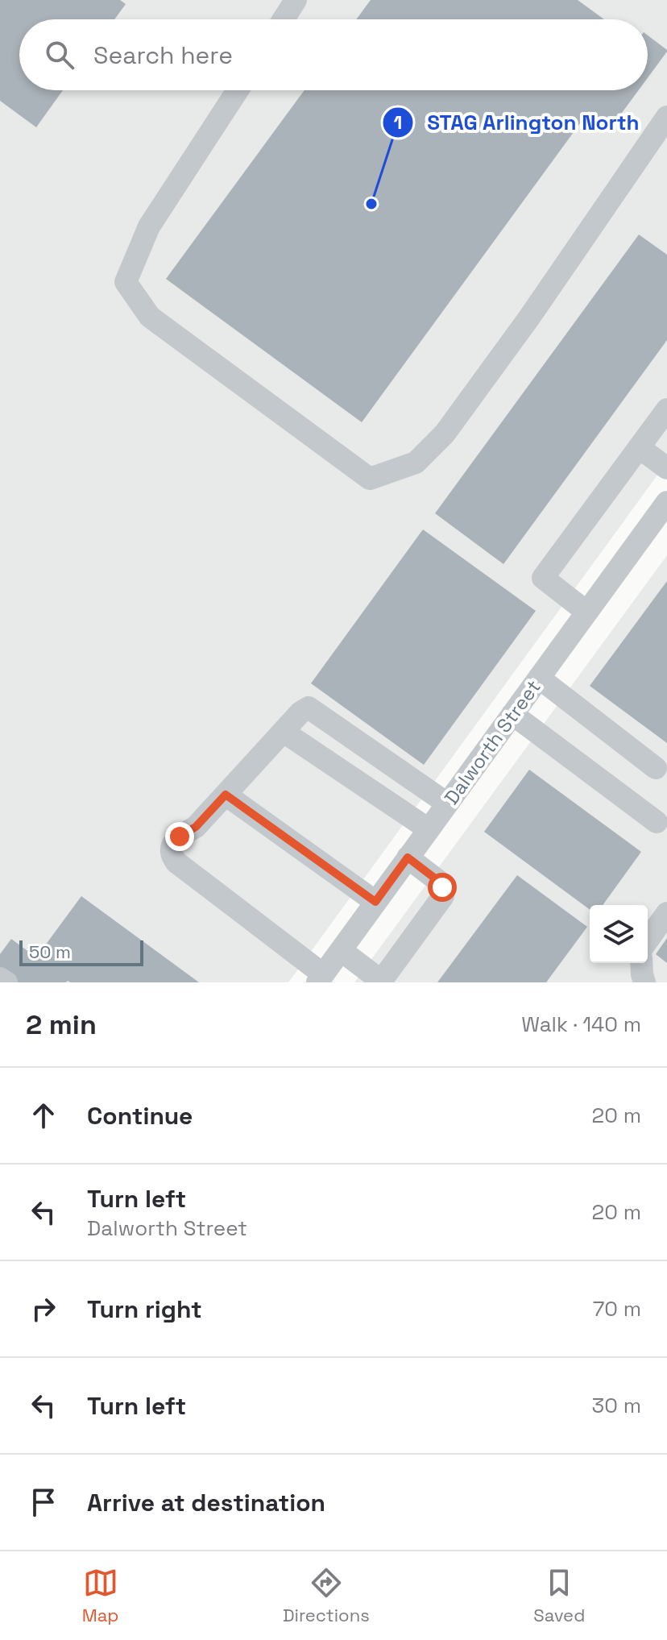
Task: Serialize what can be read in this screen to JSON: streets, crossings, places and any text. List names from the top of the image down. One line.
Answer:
{"streets":{"street":["Dalworth Street"]},"places":["STAG Arlington North"],"scale_bar":"50 m","page":{"search":"Search here","scale":"50 m","heading":["2 min","Walk · 140 m"],"list":[["Continue","20 m"],["Turn left","Dalworth Street","20 m"],["Turn right","70 m"],["Turn left","30 m"],"Arrive at destination"],"nav":["Map","Directions","Saved"]}}
